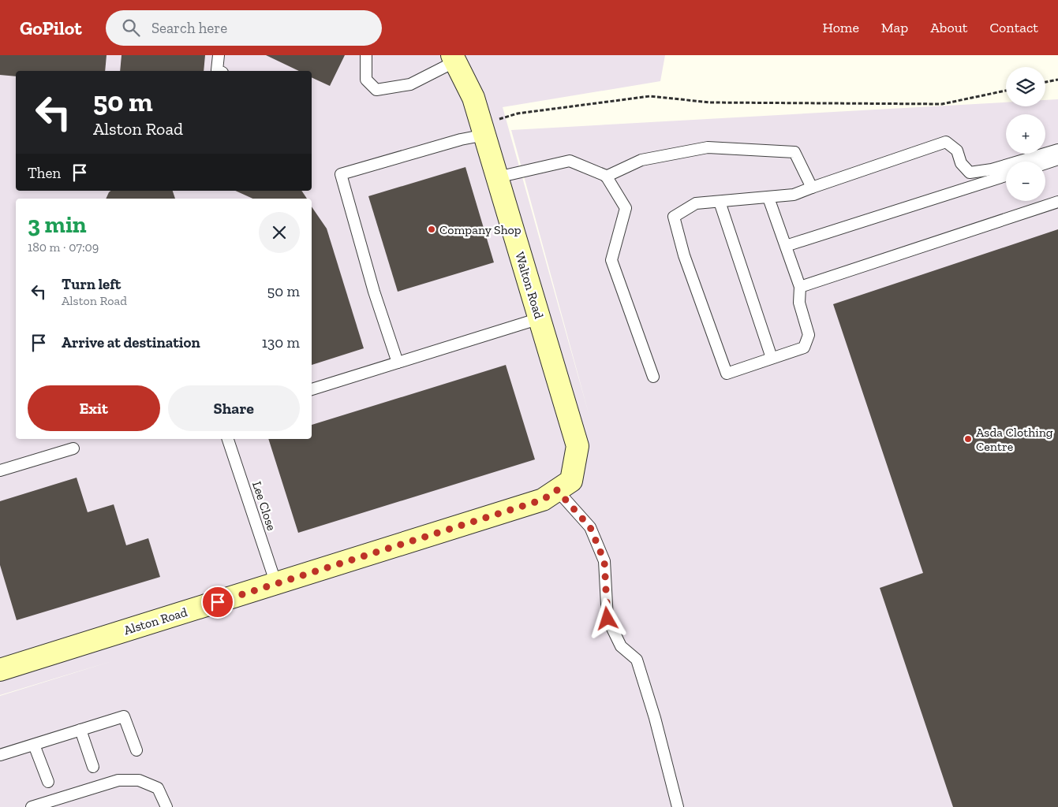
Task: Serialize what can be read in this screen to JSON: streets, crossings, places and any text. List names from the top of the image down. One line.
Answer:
{"streets":{"street":["Walton Road","Alston Road"],"lane":["Lee Close"]},"crossings":[["Walton Road","Alston Road"],["Lee Close","Alston Road"]],"places":["Company Shop","Asda Clothing Centre"],"page":{"header":"GoPilot","search":"Search here","nav":["Home","Map","About","Contact"],"map_buttons":["+","−"],"turn":["50 m","Alston Road"],"then":"Then","heading":["3 min","180 m · 07:09"],"list":[{"name":"Turn left","note":"Alston Road","value":"50 m"},{"name":"Arrive at destination","value":"130 m"}],"buttons":["Exit","Share"]}}
